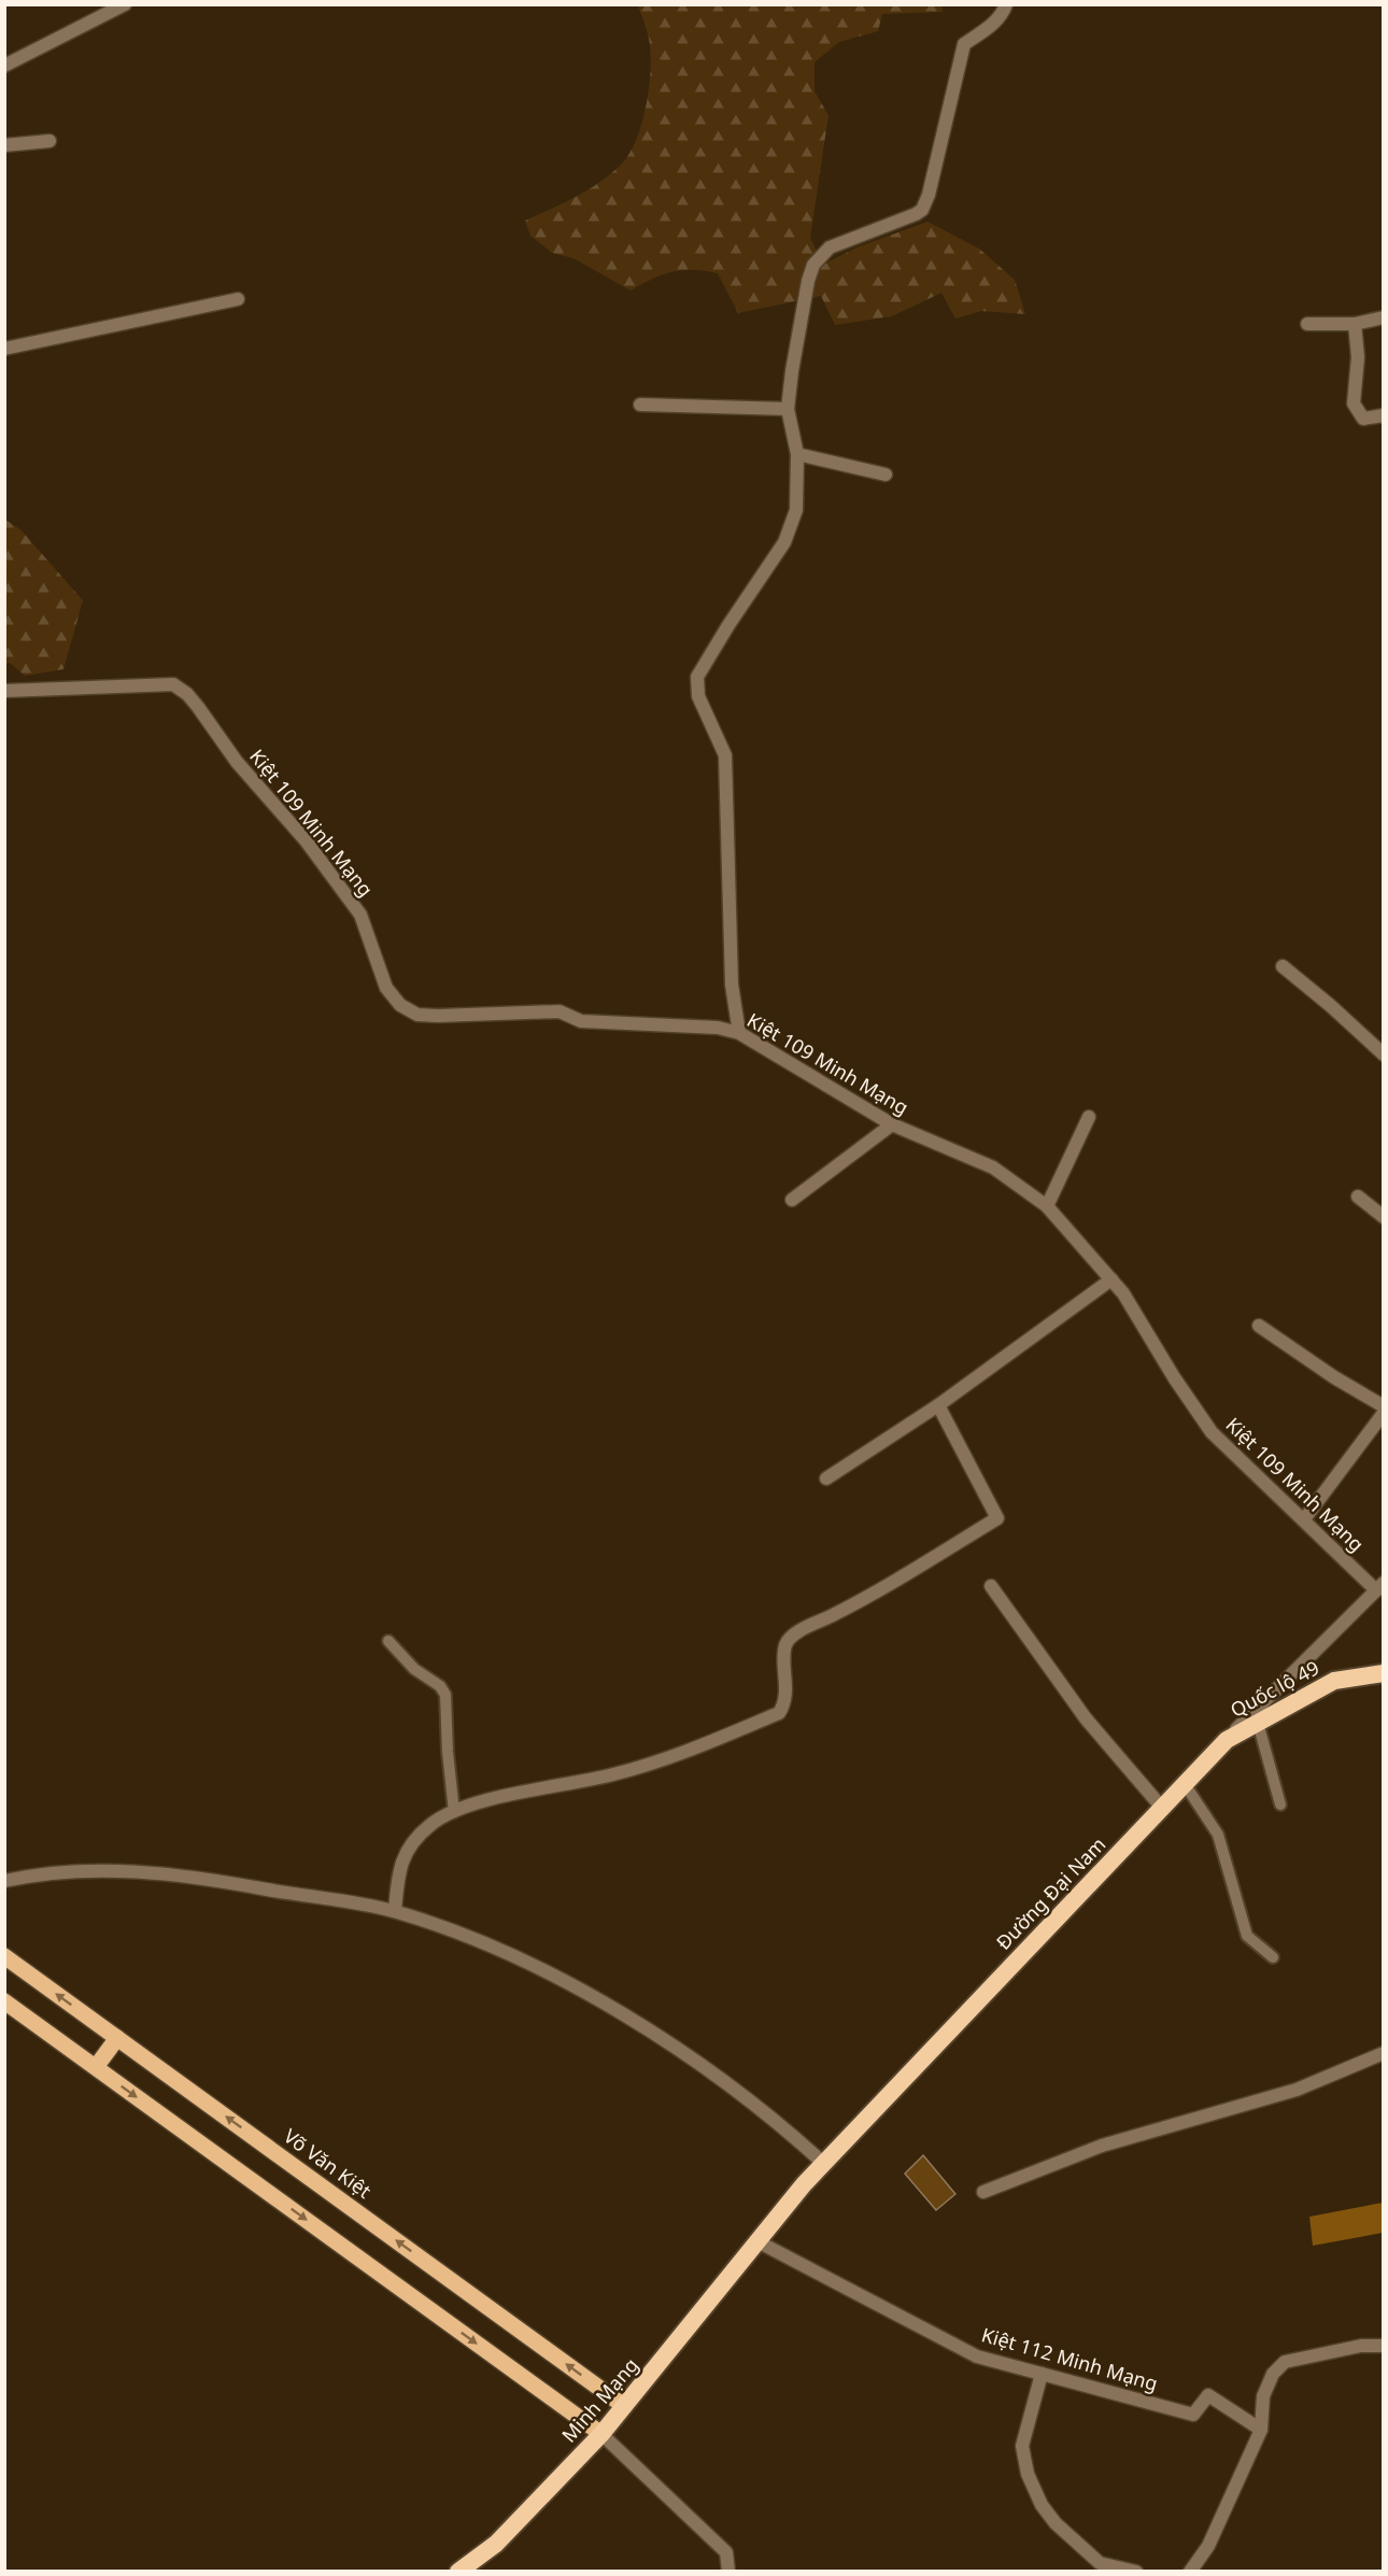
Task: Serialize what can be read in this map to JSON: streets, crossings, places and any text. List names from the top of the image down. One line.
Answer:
{"streets":{"highway":["Quốc lộ 49","Đường Đại Nam","Minh Mạng"],"main road":["Võ Văn Kiệt"],"street":["Kiệt 109 Minh Mạng","Kiệt 112 Minh Mạng"]},"crossings":[["Kiệt 109 Minh Mạng","Đường Đại Nam"],["Quốc lộ 49","Đường Đại Nam"],["Đường Đại Nam","Kiệt 112 Minh Mạng"],["Đường Đại Nam","Minh Mạng"],["Võ Văn Kiệt","Minh Mạng"],["Kiệt 112 Minh Mạng","Minh Mạng"]]}
